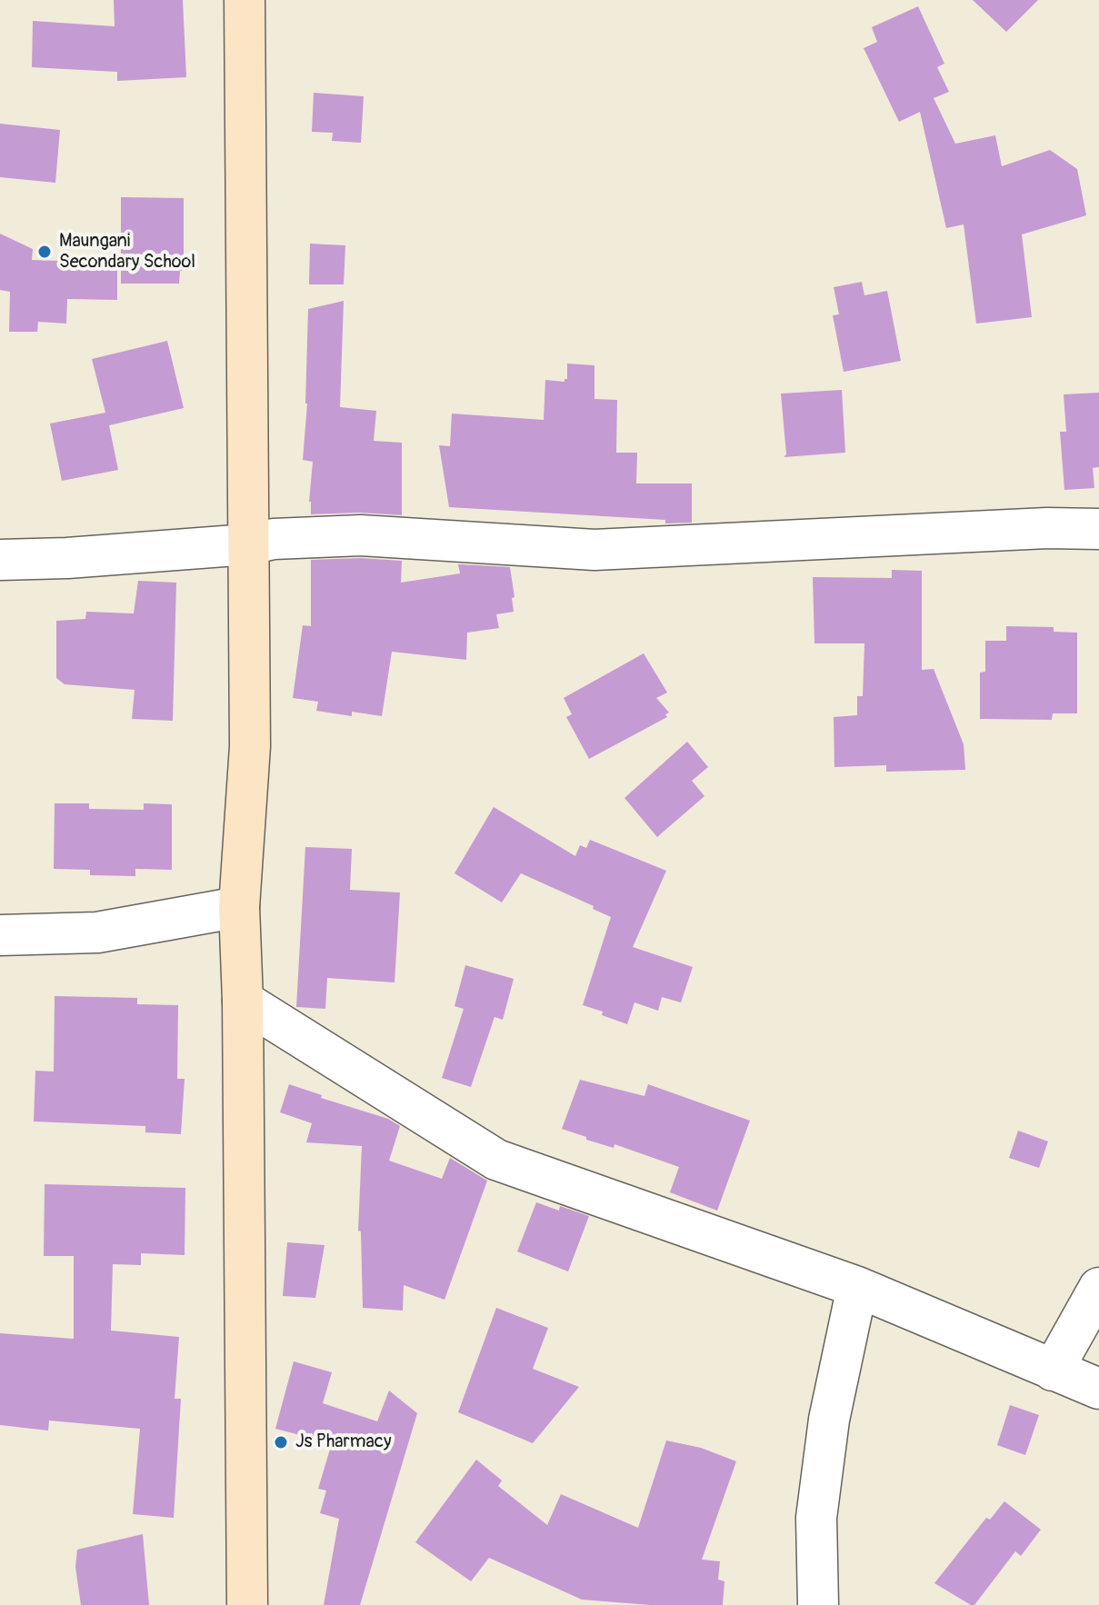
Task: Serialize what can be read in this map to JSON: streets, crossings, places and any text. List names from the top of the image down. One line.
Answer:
{"places":["Maungani Secondary School","Js Pharmacy"]}
